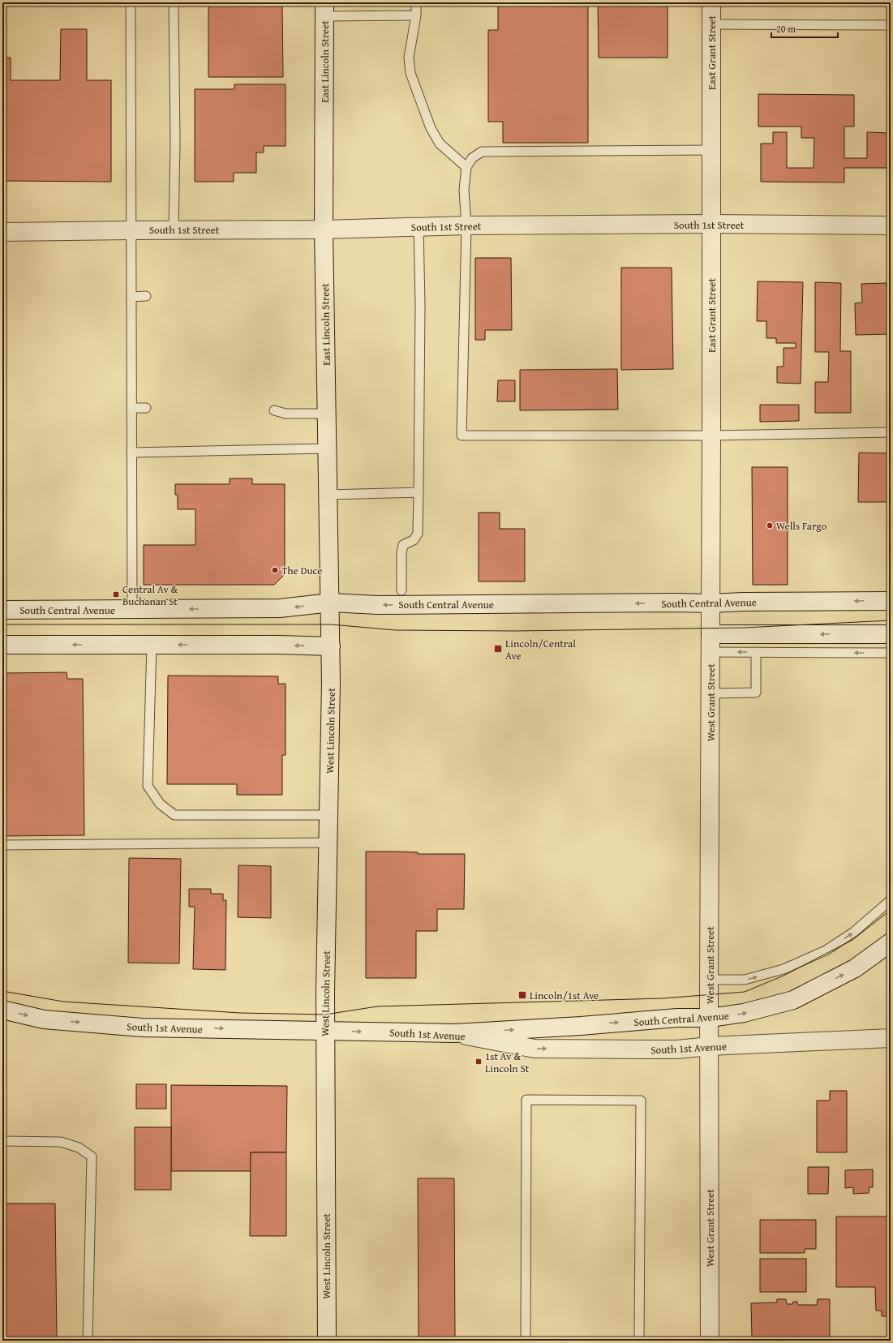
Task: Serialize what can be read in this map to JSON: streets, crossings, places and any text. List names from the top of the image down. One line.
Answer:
{"streets":{"main road":["East Grant Street","East Lincoln Street","South 1st Street","South Central Avenue","West Grant Street","West Lincoln Street","South 1st Avenue"]},"crossings":[["East Grant Street","South 1st Street"],["East Grant Street","South Central Avenue"],["East Grant Street","West Grant Street"],["East Lincoln Street","South 1st Street"],["East Lincoln Street","South Central Avenue"],["East Lincoln Street","West Lincoln Street"],["South Central Avenue","West Grant Street"],["South Central Avenue","South 1st Avenue"],["West Grant Street","South 1st Avenue"],["West Lincoln Street","South 1st Avenue"]],"one_way":["South 1st Avenue"],"places":{"other":["Wells Fargo","The Duce"],"transit":["Central Av & Buchanan St","Lincoln/Central Ave","Lincoln/1st Ave","1st Av & Lincoln St"]},"scale_bar":"20 m"}
